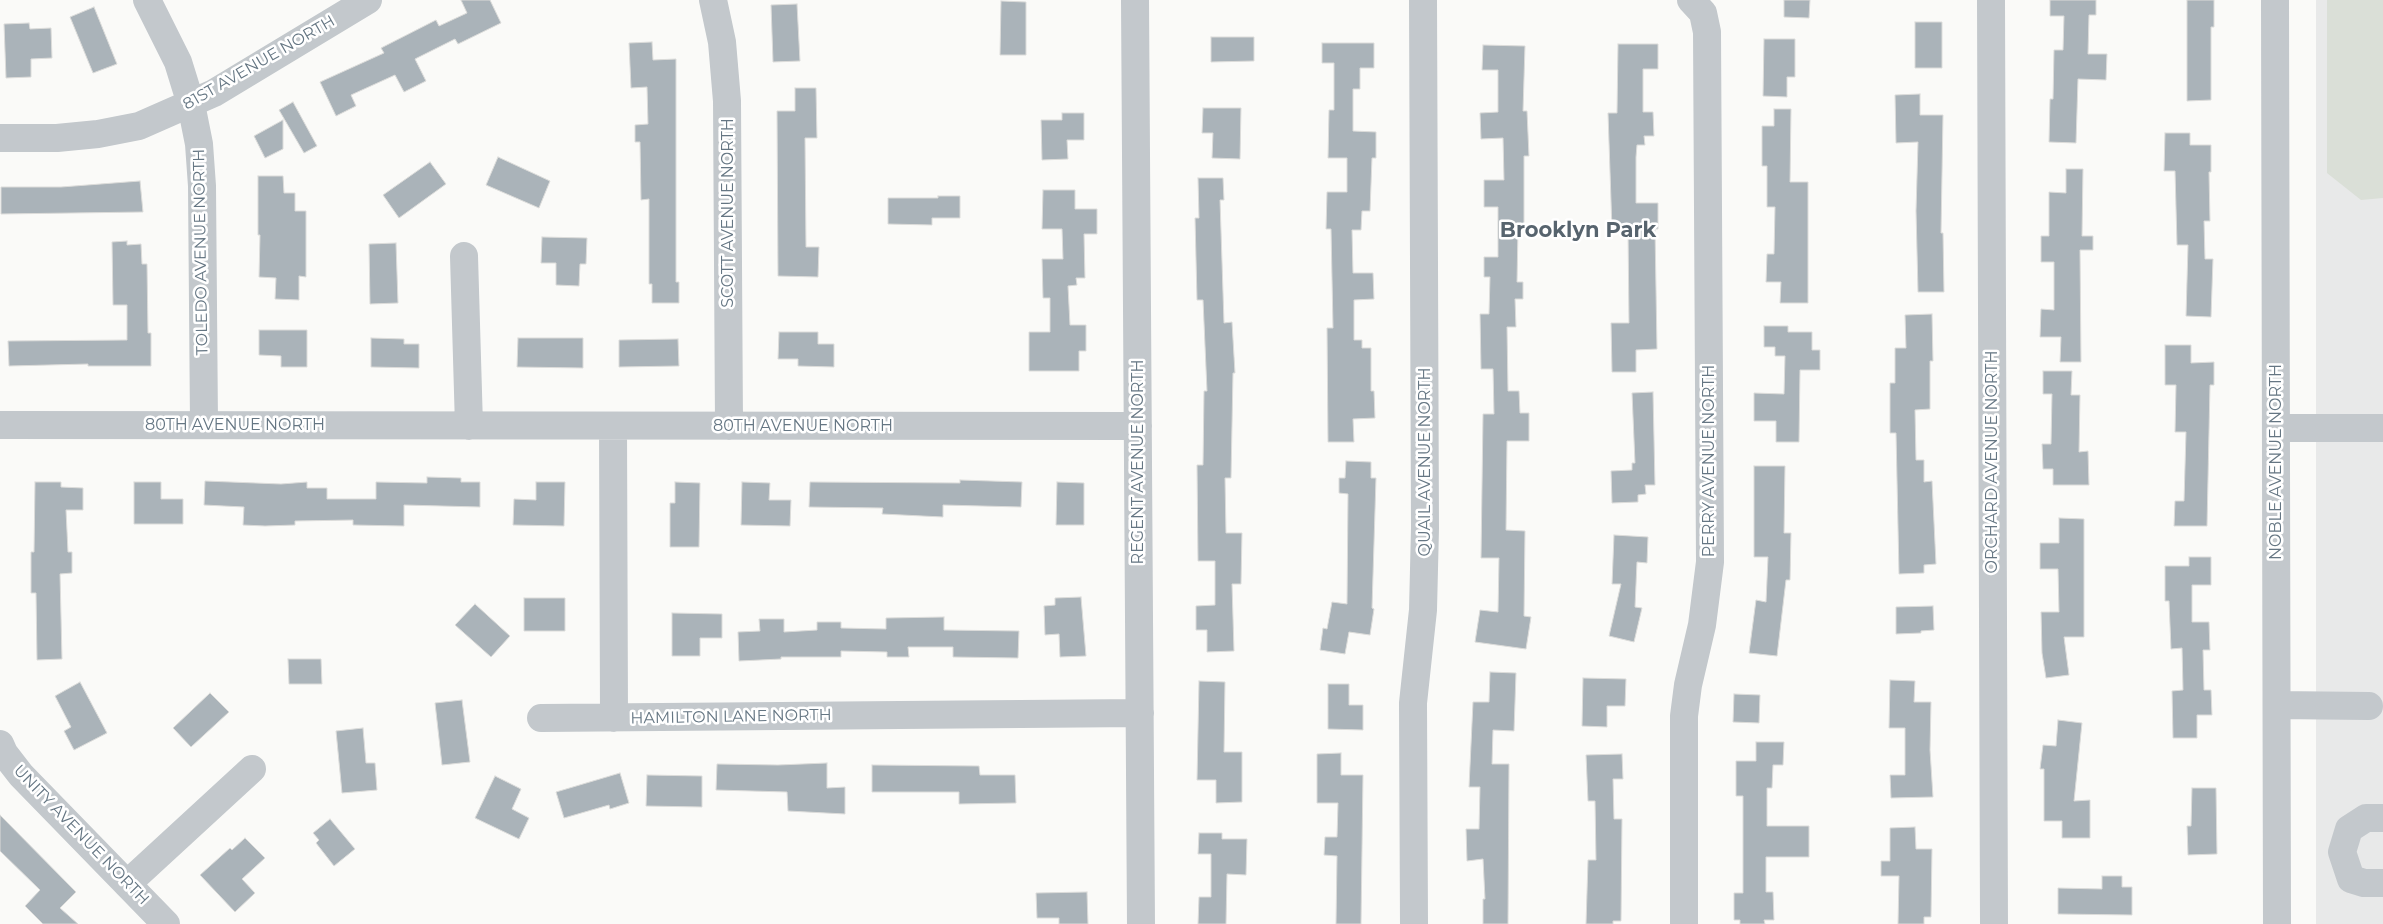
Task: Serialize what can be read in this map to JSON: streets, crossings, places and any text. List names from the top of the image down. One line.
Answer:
{"streets":{"street":["81ST AVENUE NORTH","SCOTT AVENUE NORTH","TOLEDO AVENUE NORTH","80TH AVENUE NORTH","PERRY AVENUE NORTH","REGENT AVENUE NORTH","QUAIL AVENUE NORTH","ORCHARD AVENUE NORTH","NOBLE AVENUE NORTH","HAMILTON LANE NORTH","UNITY AVENUE NORTH"]},"crossings":[["81ST AVENUE NORTH","TOLEDO AVENUE NORTH"],["SCOTT AVENUE NORTH","80TH AVENUE NORTH"],["TOLEDO AVENUE NORTH","80TH AVENUE NORTH"],["80TH AVENUE NORTH","REGENT AVENUE NORTH"],["80TH AVENUE NORTH","HAMILTON LANE NORTH"],["REGENT AVENUE NORTH","HAMILTON LANE NORTH"]],"districts":["Brooklyn Park"]}
